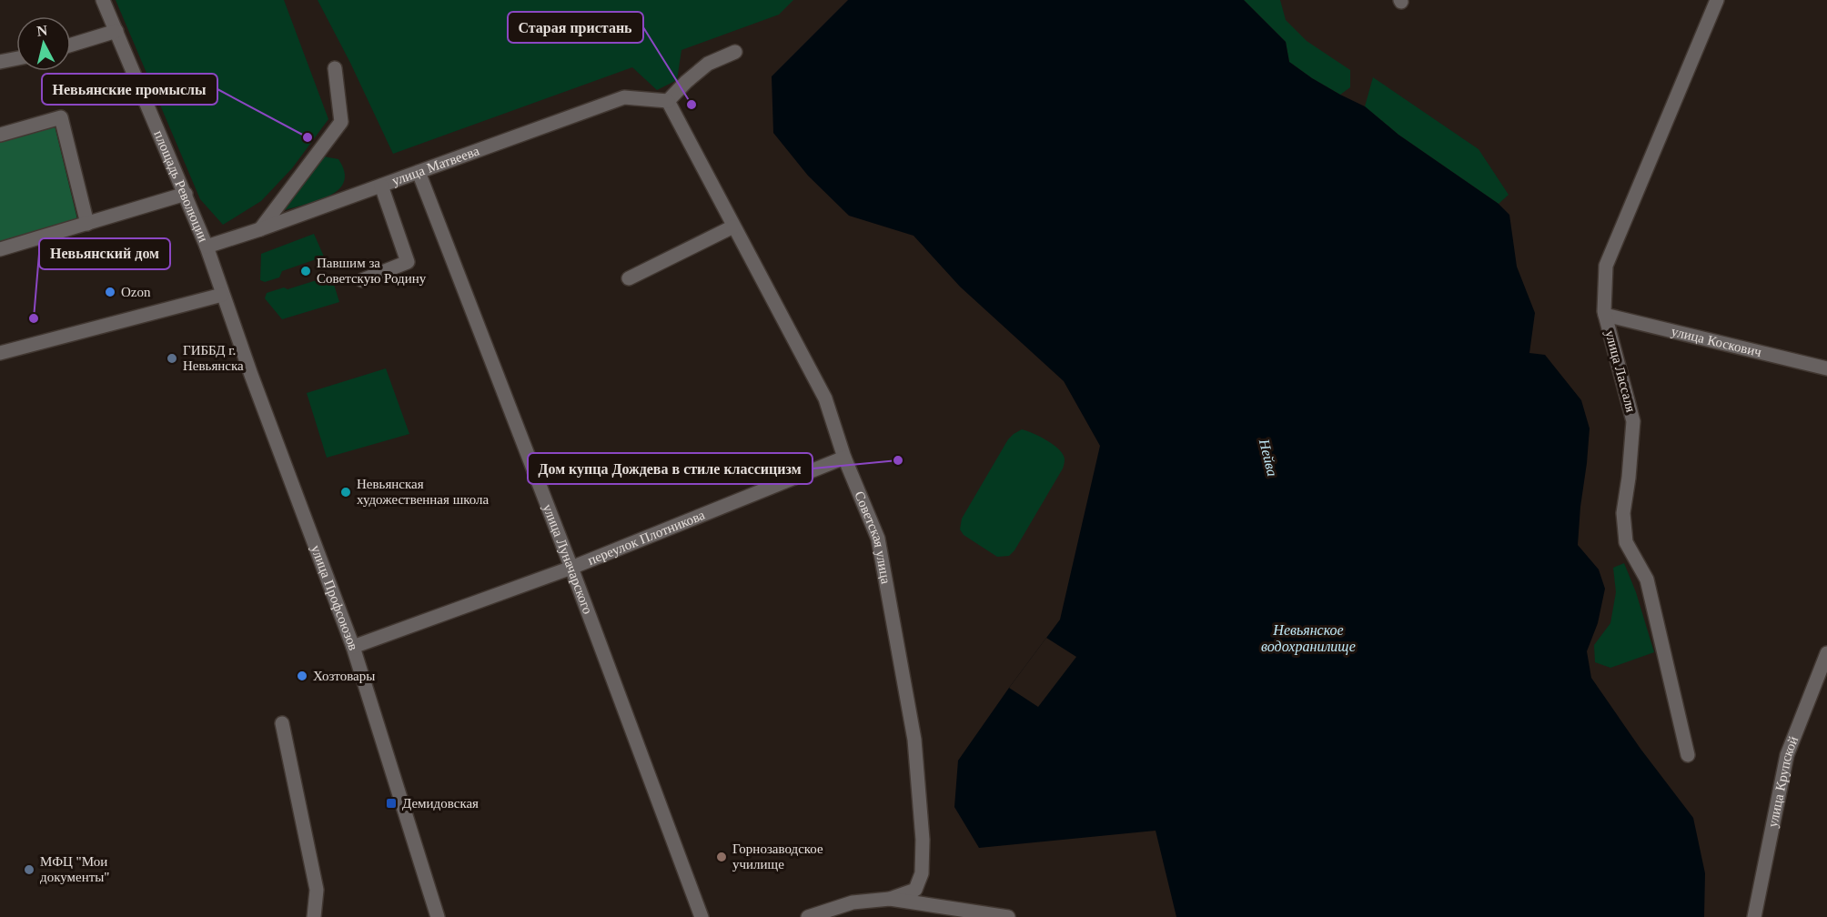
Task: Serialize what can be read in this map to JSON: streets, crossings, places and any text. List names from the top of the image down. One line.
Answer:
{"streets":{"street":["улица Матвеева","площадь Революции","улица Коскович","улица Лассаля","переулок Плотникова","Советская улица","улица Луначарского","улица Профсоюзов","улица Крупской"]},"crossings":[["улица Матвеева","площадь Революции"],["улица Матвеева","Советская улица"],["улица Матвеева","улица Луначарского"],["площадь Революции","улица Профсоюзов"],["улица Коскович","улица Лассаля"],["переулок Плотникова","Советская улица"],["переулок Плотникова","улица Луначарского"],["переулок Плотникова","улица Профсоюзов"]],"water":["Нейва","Невьянское водохранилище"],"places":{"other":["Старая пристань","Невьянские промыслы","Павшим за Советскую Родину","Ozon","Невьянский дом","ГИББД г. Невьянска","Дом купца Дождева в стиле классицизм","Невьянская художественная школа","Хозтовары","Горнозаводское училище","МФЦ \"Мои документы\""],"transit":["Демидовская"]},"north":"top"}
